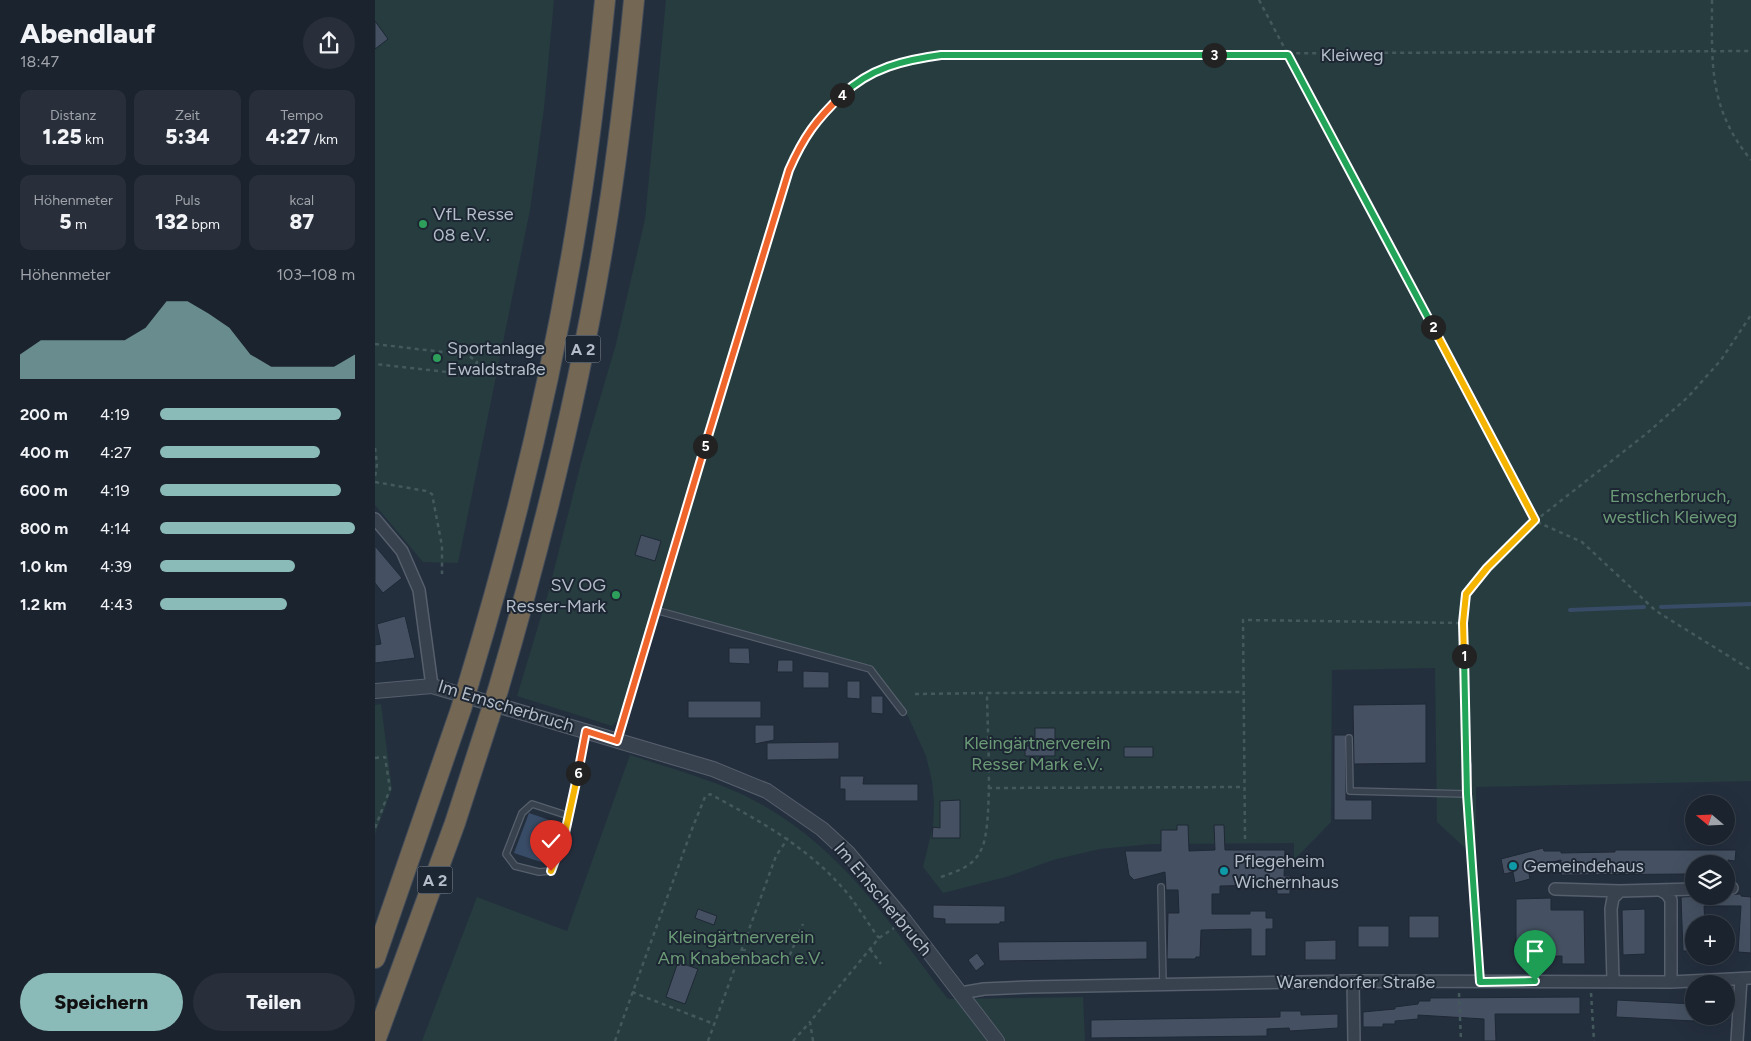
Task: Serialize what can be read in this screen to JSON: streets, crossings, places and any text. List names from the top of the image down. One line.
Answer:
{"streets":{"highway":["A 2"],"street":["Im Emscherbruch","Warendorfer Straße"],"path":["Kleiweg"]},"crossings":[["Im Emscherbruch","Warendorfer Straße"]],"parks":["Emscherbruch, westlich Kleiweg","Kleingärtnerverein Resser Mark e.V.","Kleingärtnerverein Am Knabenbach e.V."],"places":["VfL Resse 08 e.V.","Sportanlage Ewaldstraße","SV OG Resser-Mark","Gemeindehaus","Pflegeheim Wichernhaus"],"north":"left","page":{"heading":["Abendlauf","18:47"],"pins":["3","4","2","5","1","6"],"stats":[["Distanz","1.25 km"],["Zeit","5:34"],["Tempo","4:27 /km"],["Höhenmeter","5 m"],["Puls","132 bpm"],["kcal","87"]],"chart":["Höhenmeter","103–108 m"],"list":[{"name":"200 m","note":"4:19"},{"name":"400 m","note":"4:27"},{"name":"600 m","note":"4:19"},{"name":"800 m","note":"4:14"},{"name":"1.0 km","note":"4:39"},{"name":"1.2 km","note":"4:43"}],"map_buttons":["+","−"],"buttons":["Speichern","Teilen"]}}
